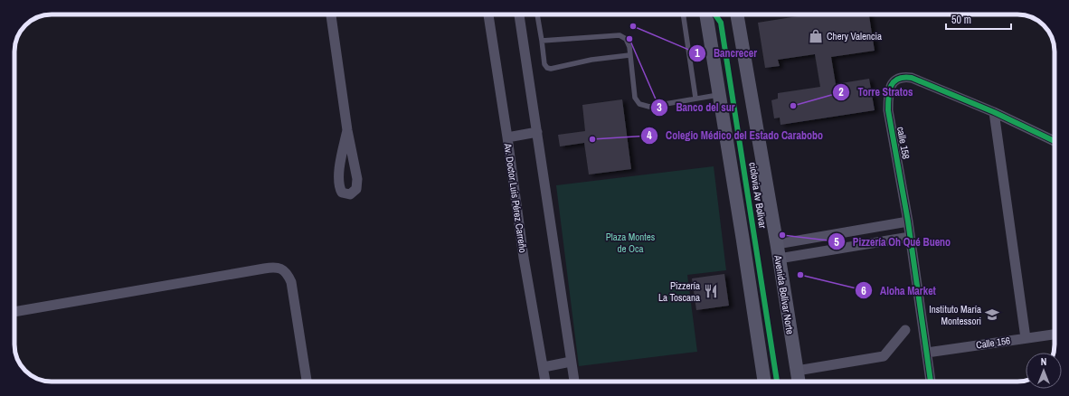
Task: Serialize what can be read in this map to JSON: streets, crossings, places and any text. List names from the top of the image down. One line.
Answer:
{"streets":{"main road":["Avenida Bolívar Norte"],"street":["calle 158","Av. Doctor Luis Pérez Carreño","Calle 156"],"cycle path":["ciclovia Av Bolivar"]},"crossings":[["calle 158","Calle 156"]],"parks":["Plaza Montes de Oca"],"places":{"other":["Bancrecer","Banco del sur","Torre Stratos","Colegio Médico del Estado Carabobo","Pizzería Oh Qué Bueno","Aloha Market"],"shop":["Chery Valencia"],"restaurant":["Pizzería La Toscana"],"school or university":["Instituto María Montessori"]},"scale_bar":"50 m","north":"top"}
